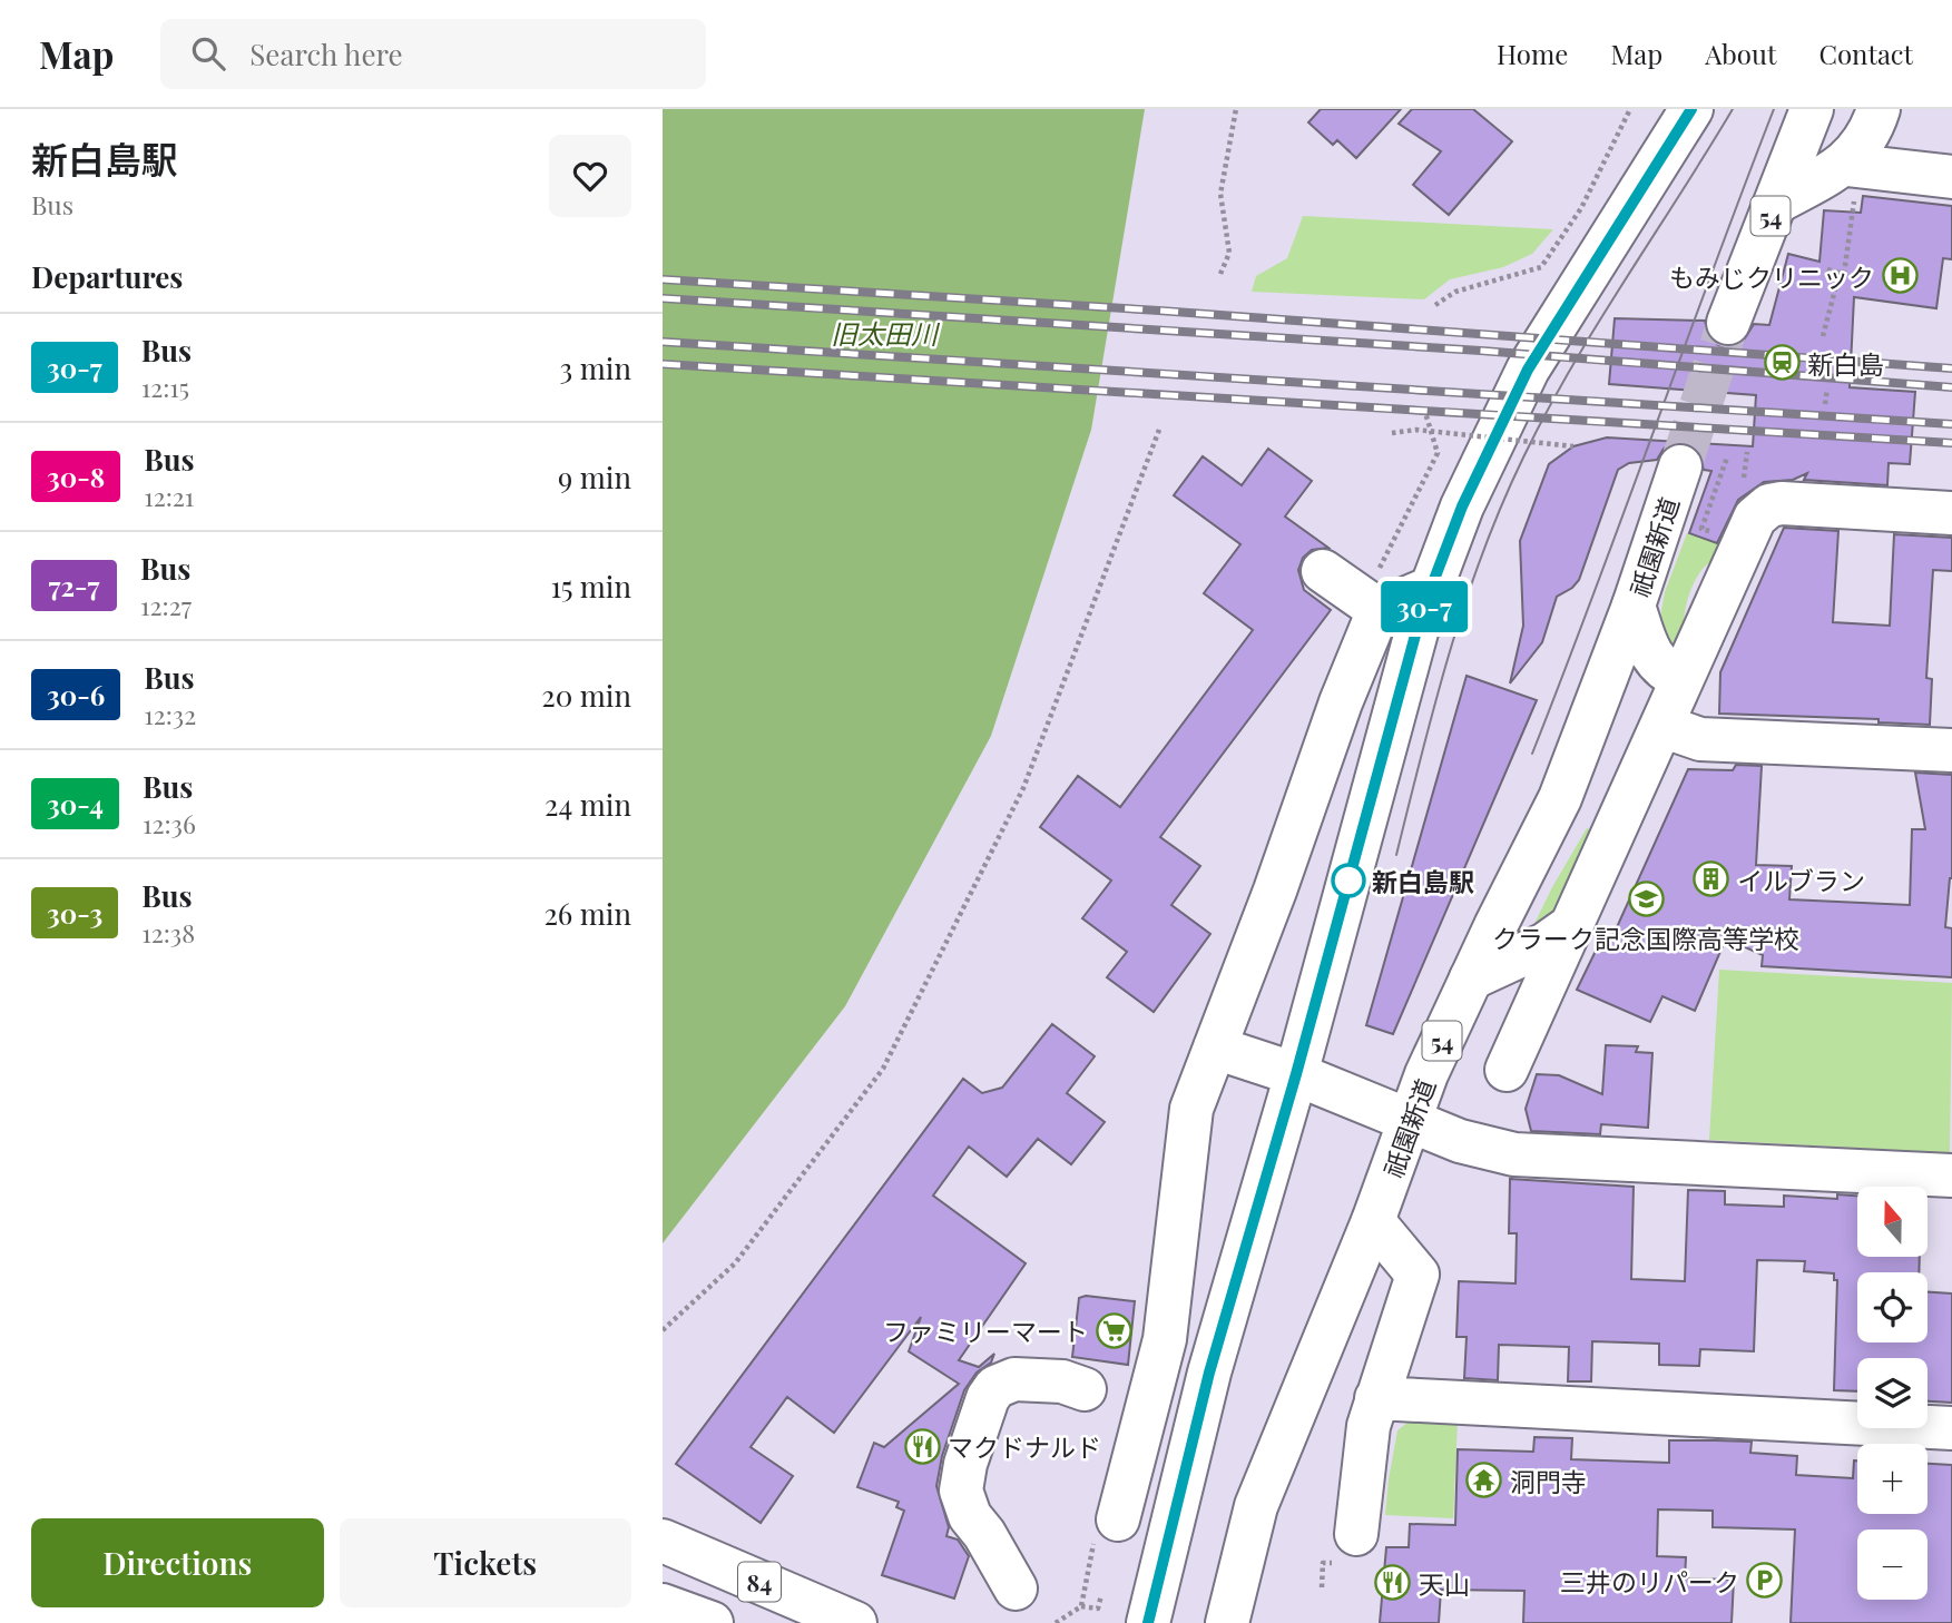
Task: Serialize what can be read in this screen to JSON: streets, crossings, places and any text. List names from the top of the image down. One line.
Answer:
{"streets":{"main road":["54","祇園新道","84"]},"water":["旧太田川"],"places":{"hospital":["もみじクリニック"],"station":["新白島"],"building":["イルブラン"],"other":["新白島駅"],"school or university":["クラーク記念国際高等学校"],"supermarket":["ファミリーマート"],"restaurant":["マクドナルド","天山"],"temple":["洞門寺"],"parking":["三井のリパーク"]},"lines":["bus line 30-7"],"north":"top","page":{"header":"Map","search":"Search here","nav":["Home","Map","About","Contact"],"heading":[["新白島駅","Bus"],"Departures"],"on_map":"30-7","list":[{"mark":"30-7","name":"Bus","note":"12:15","value":"3 min"},{"mark":"30-8","name":"Bus","note":"12:21","value":"9 min"},{"mark":"72-7","name":"Bus","note":"12:27","value":"15 min"},{"mark":"30-6","name":"Bus","note":"12:32","value":"20 min"},{"mark":"30-4","name":"Bus","note":"12:36","value":"24 min"},{"mark":"30-3","name":"Bus","note":"12:38","value":"26 min"}],"map_buttons":["+","−"],"buttons":["Directions","Tickets"]}}
